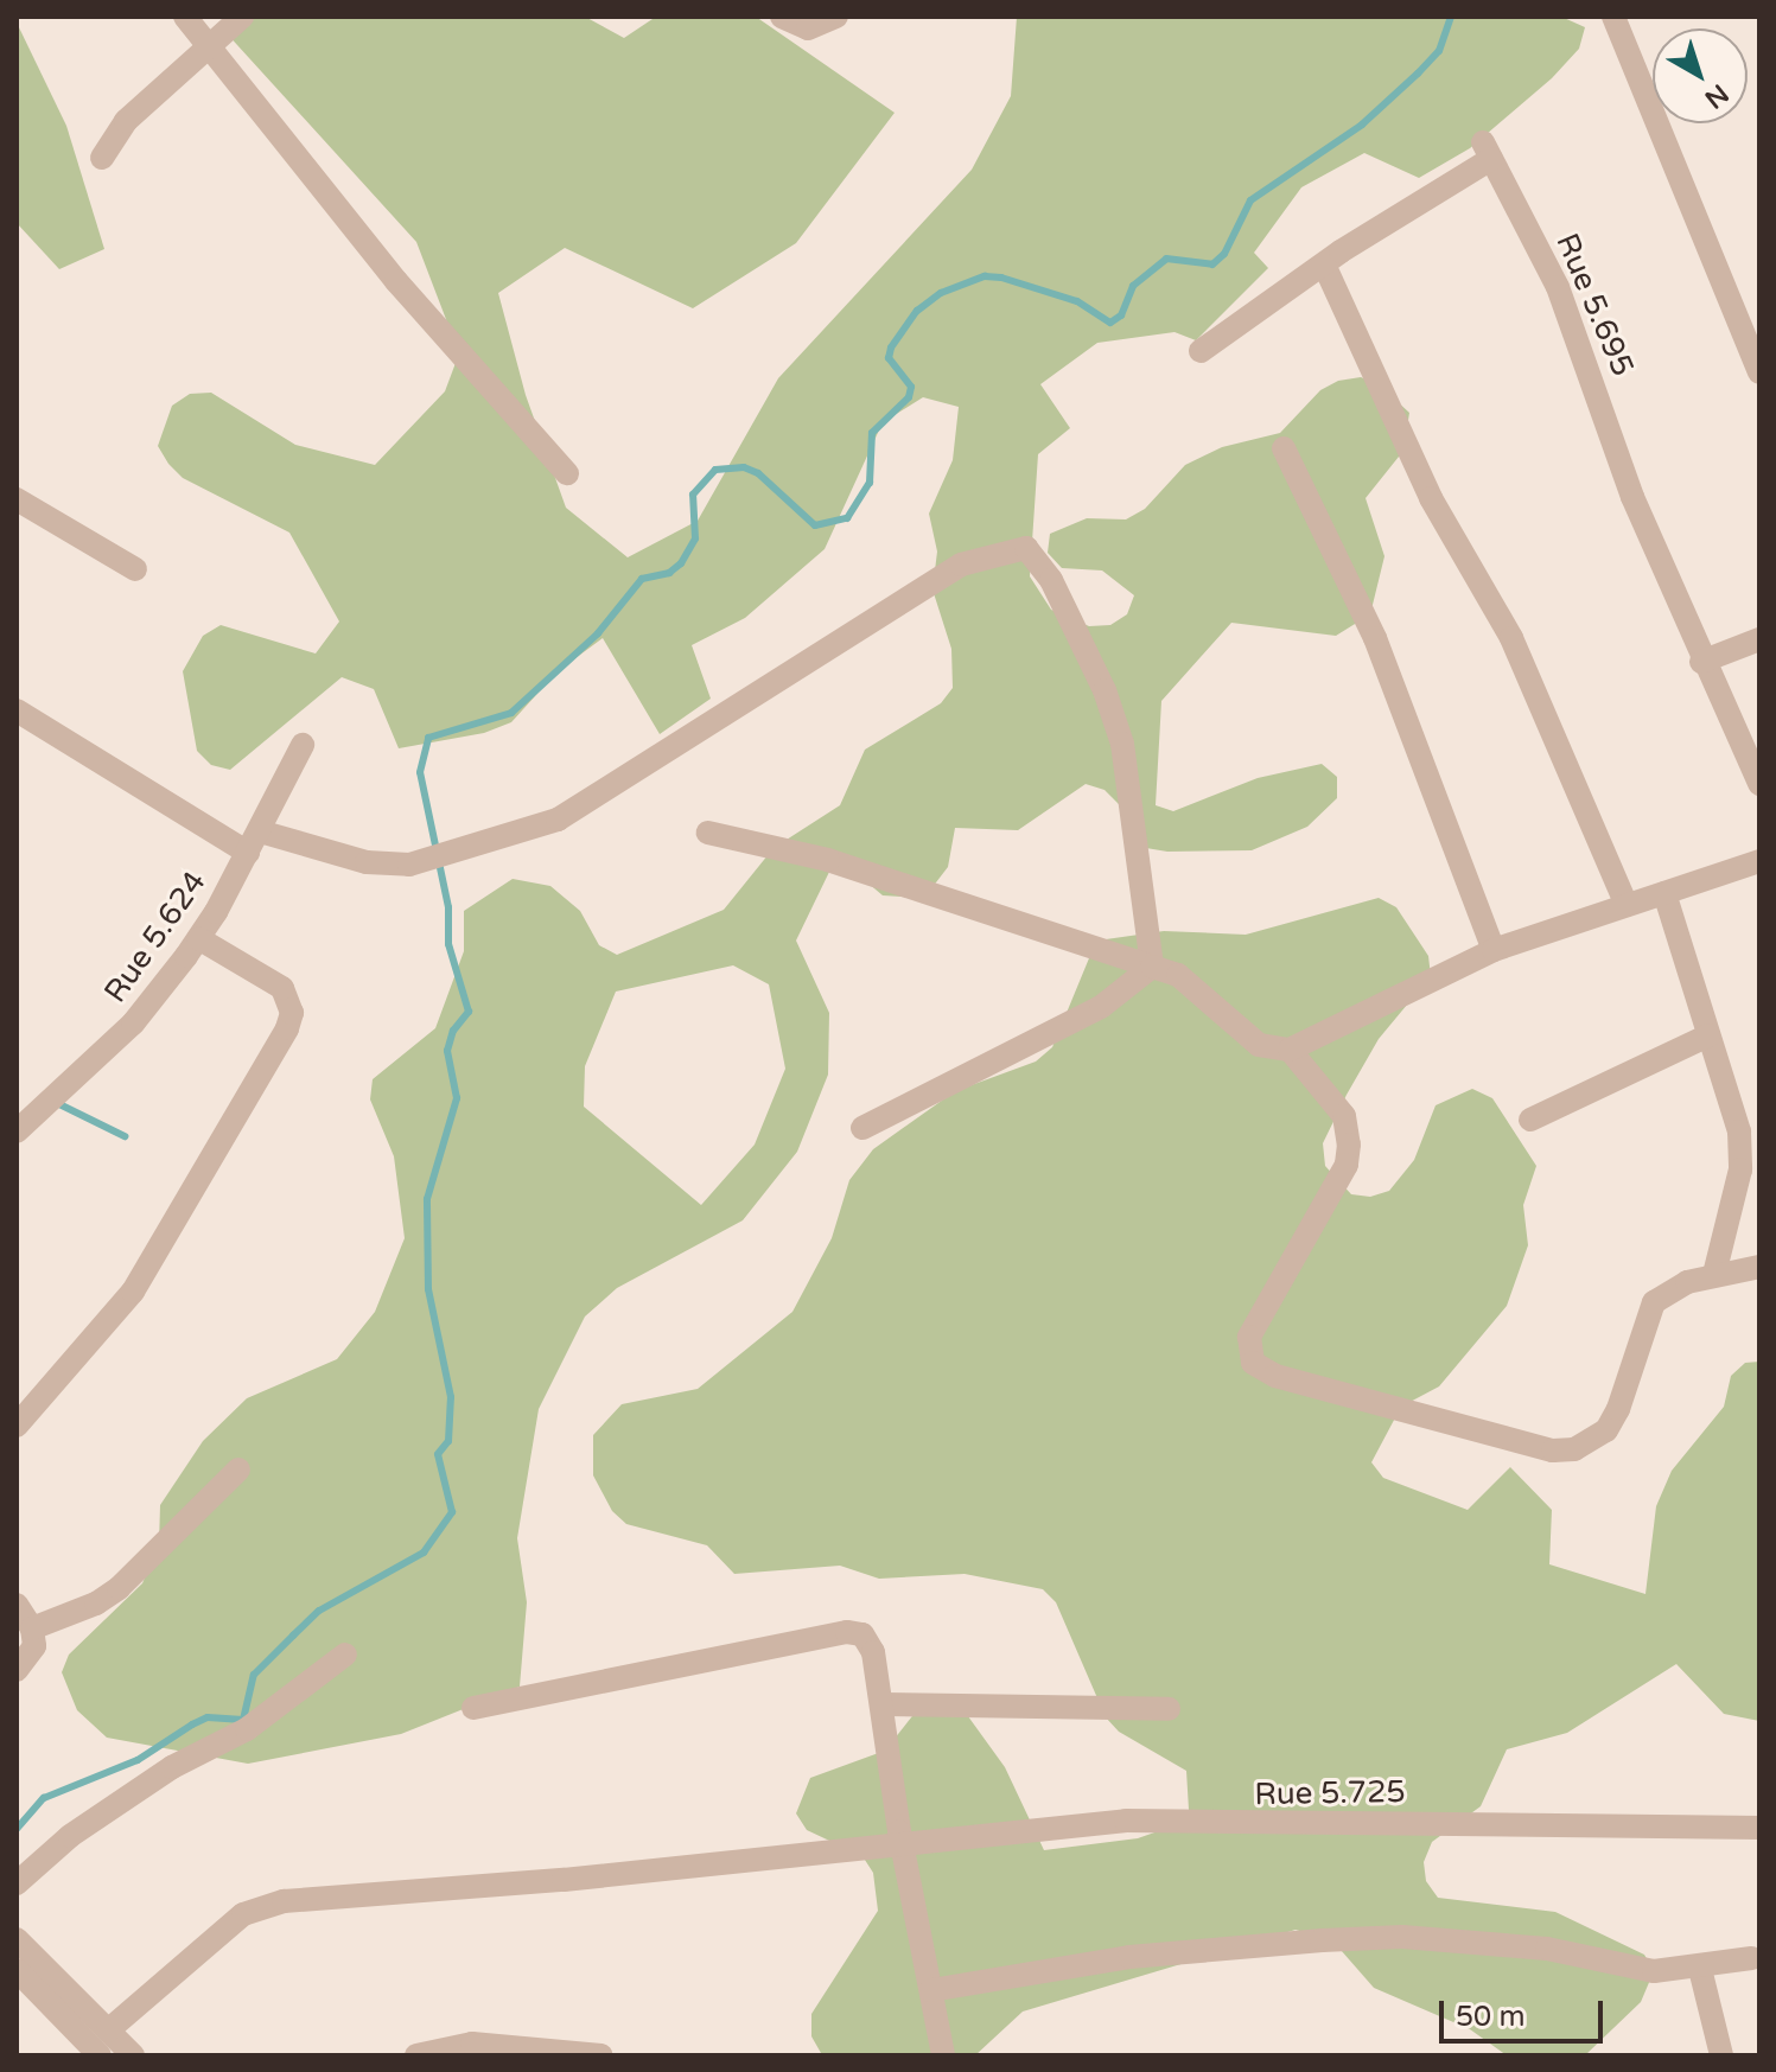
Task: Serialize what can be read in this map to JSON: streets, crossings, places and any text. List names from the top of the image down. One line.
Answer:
{"streets":{"street":["Rue 5.695","Rue 5.624","Rue 5.725"]},"scale_bar":"50 m","north":"bottom right"}
